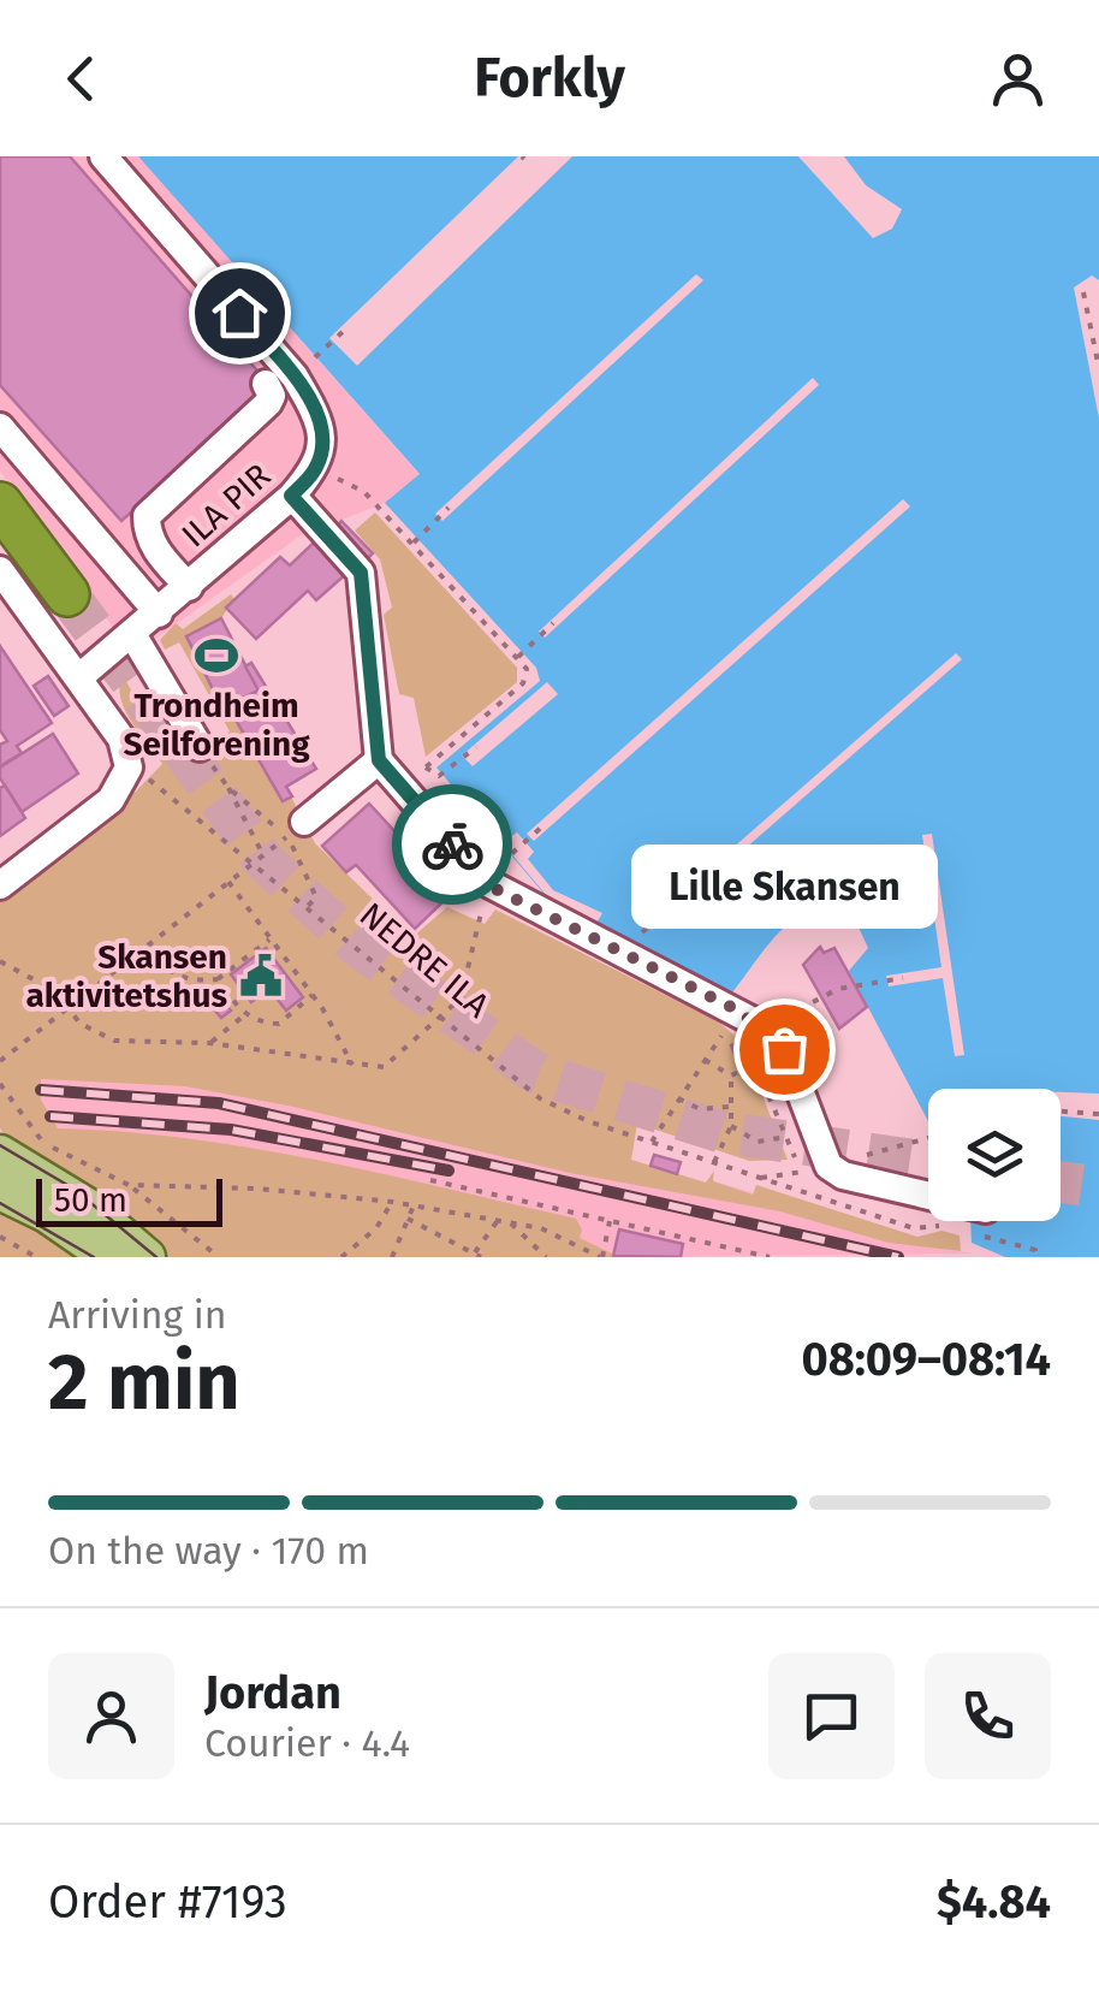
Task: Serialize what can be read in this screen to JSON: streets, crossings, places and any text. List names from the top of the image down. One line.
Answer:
{"streets":{"street":["ILA PIR"],"path":["NEDRE ILA"]},"places":{"sports":["Trondheim Seilforening"],"public building":["Skansen aktivitetshus"],"other":["Lille Skansen"]},"scale_bar":"50 m","page":{"header":"Forkly","bubble":"Lille Skansen","scale":"50 m","heading":["2 min","Arriving in","08:09–08:14"],"panel":["Jordan","Courier · 4.4","Order #7193","$4.84"],"bar":"On the way · 170 m"}}
